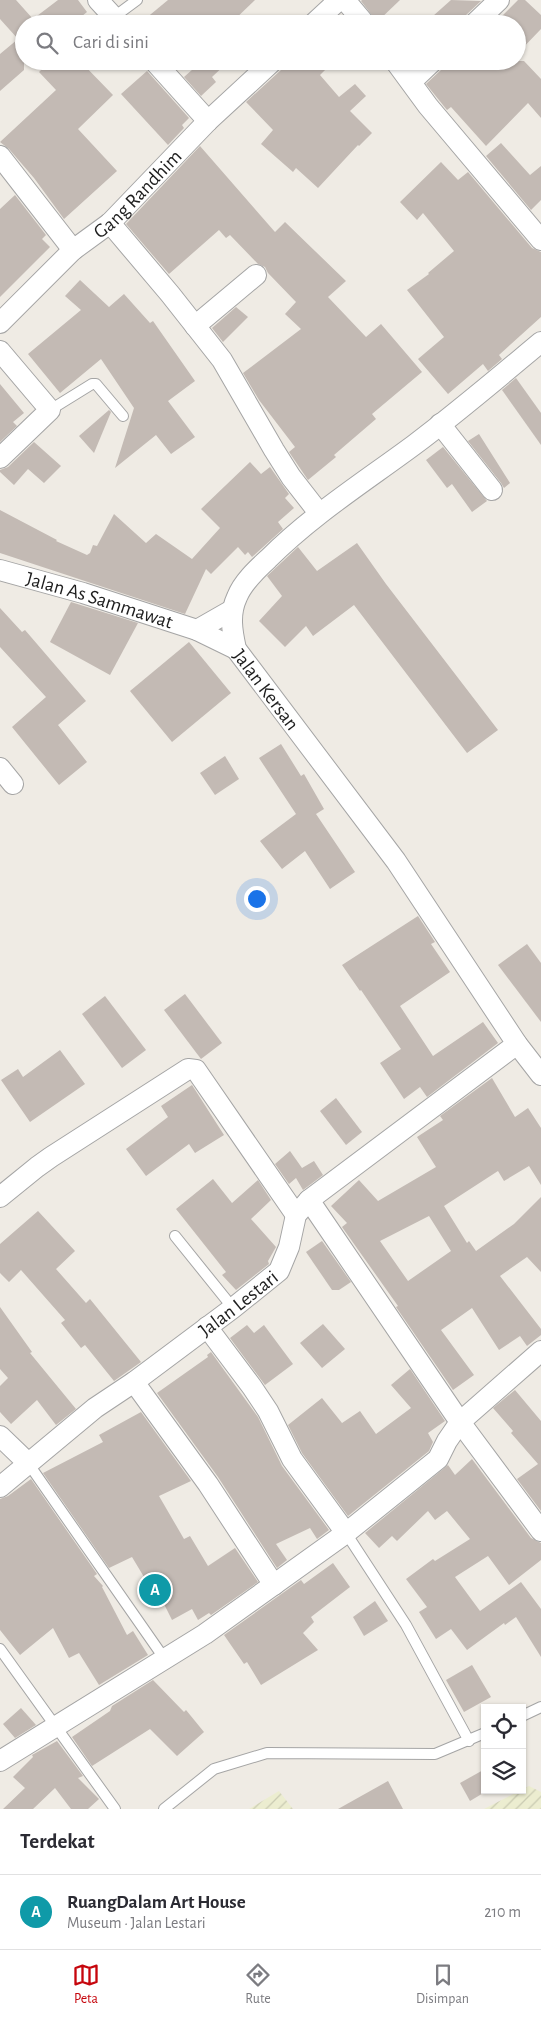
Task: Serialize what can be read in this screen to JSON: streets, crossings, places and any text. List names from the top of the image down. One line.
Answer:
{"streets":{"street":["Gang Randhim","Jalan As Sammawat","Jalan Kersan","Jalan Lestari"]},"crossings":[["Jalan As Sammawat","Jalan Kersan"]],"page":{"search":"Cari di sini","pins":"A","heading":"Terdekat","list":[{"mark":"A","name":"RuangDalam Art House","note":"Museum · Jalan Lestari","value":"210 m"}],"nav":["Peta","Rute","Disimpan"]}}
